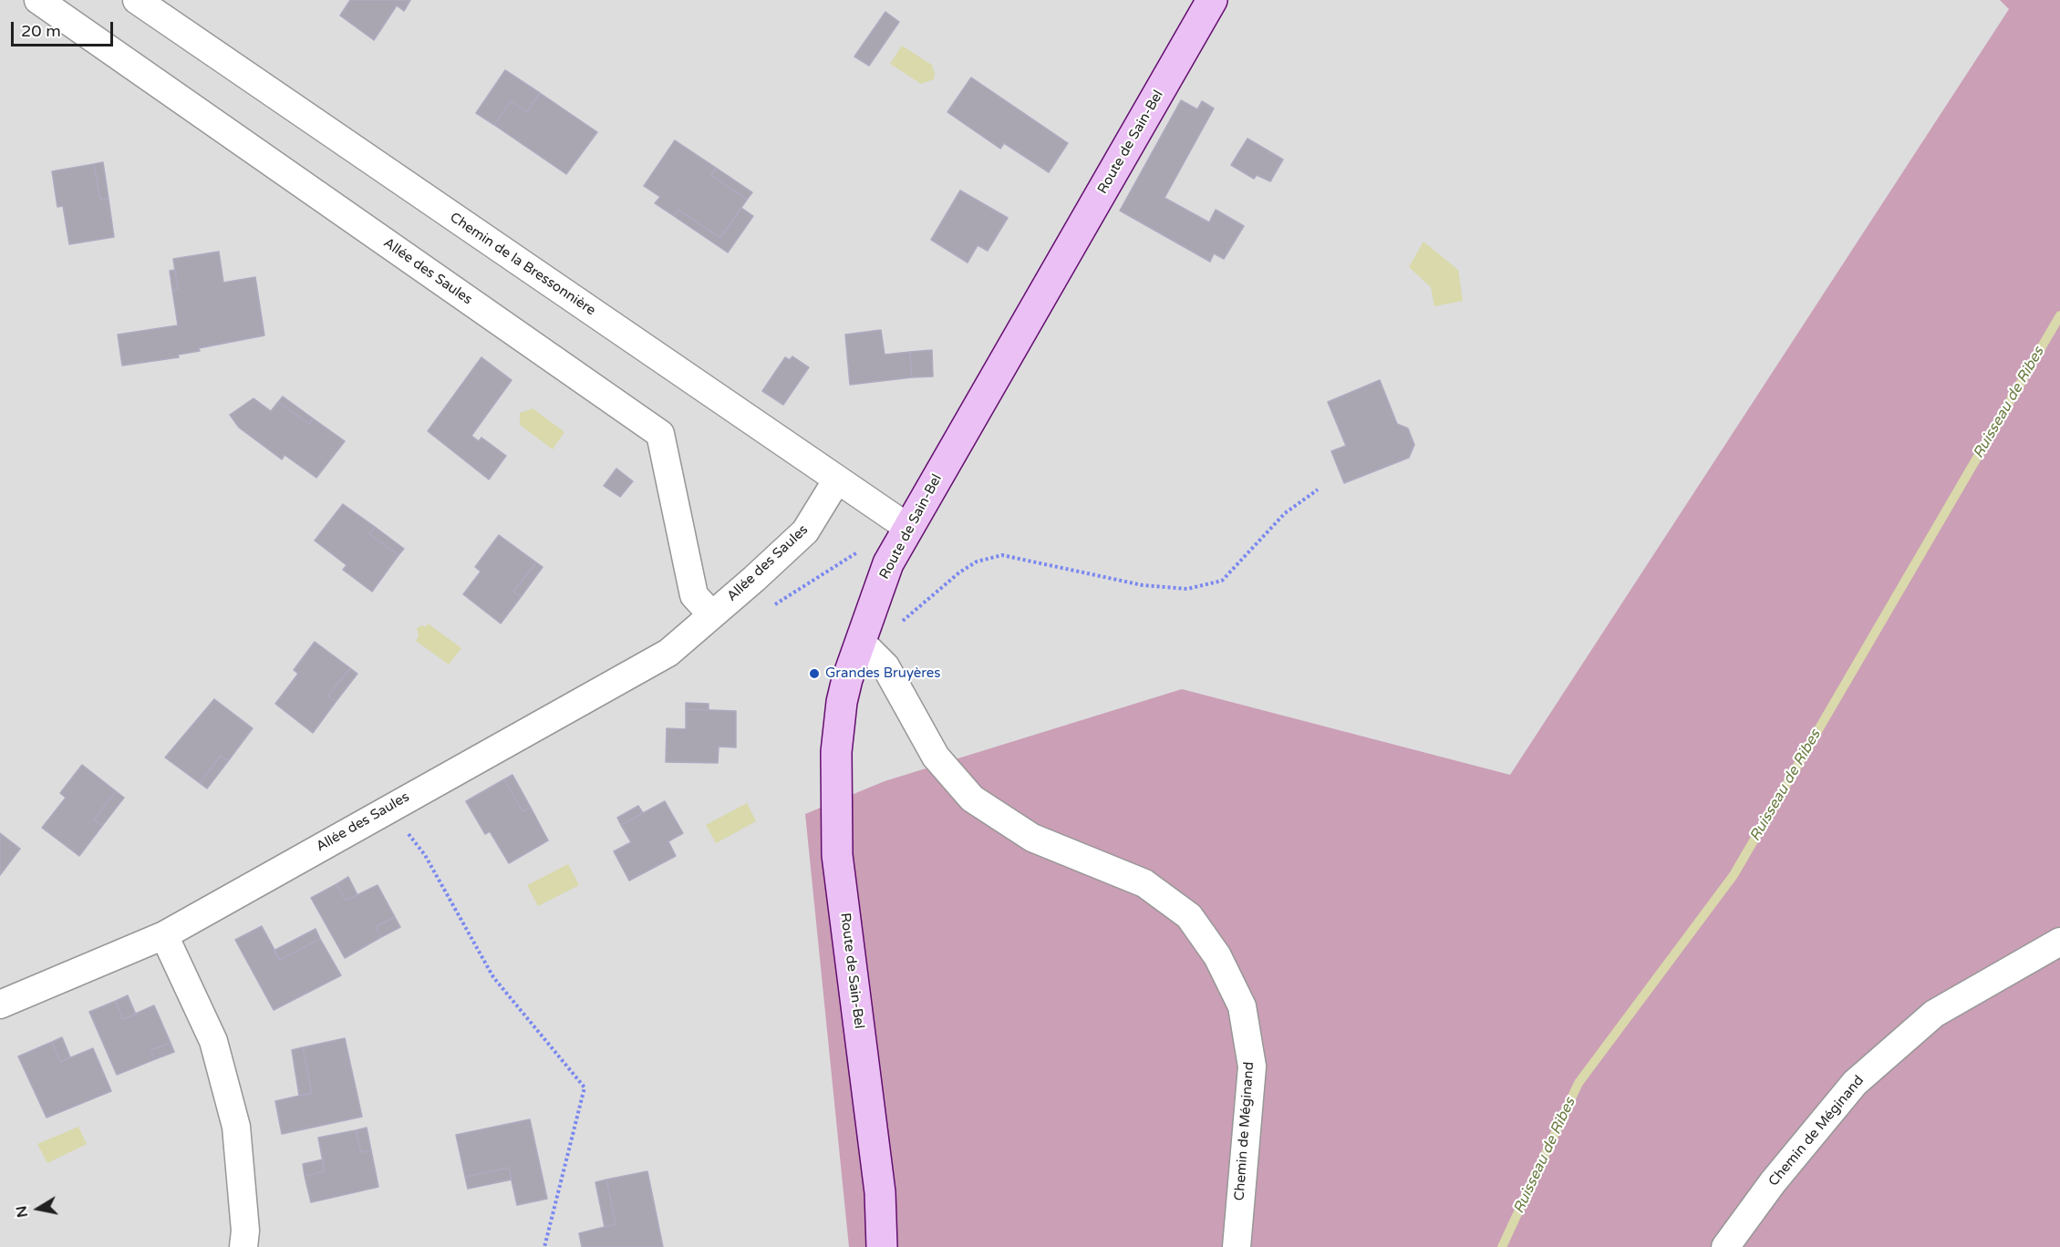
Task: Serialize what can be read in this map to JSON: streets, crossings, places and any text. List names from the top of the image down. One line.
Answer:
{"streets":{"main road":["Route de Sain-Bel"],"street":["Chemin de la Bressonnière","Allée des Saules","Chemin de Méginand"]},"crossings":[["Route de Sain-Bel","Chemin de la Bressonnière"],["Route de Sain-Bel","Chemin de Méginand"],["Chemin de la Bressonnière","Allée des Saules"]],"water":["Ruisseau de Ribes"],"places":["Grandes Bruyères"],"scale_bar":"20 m","north":"left"}
